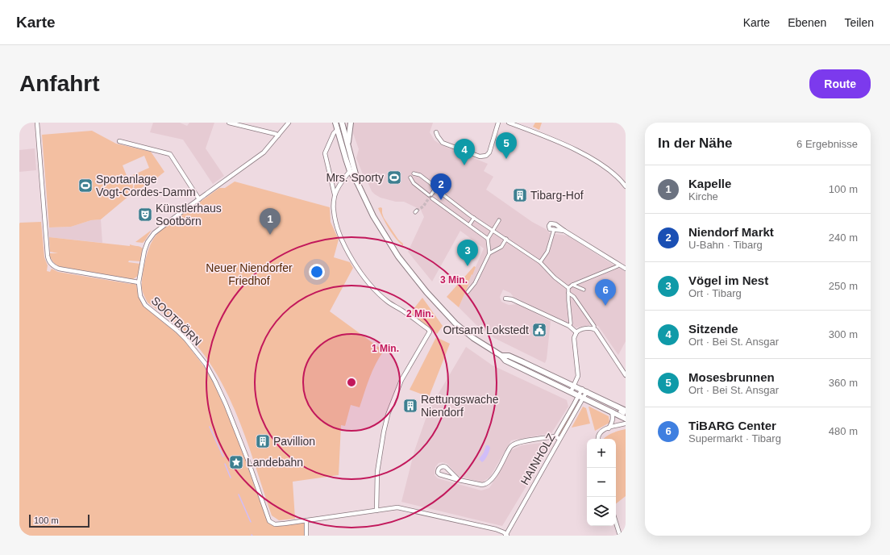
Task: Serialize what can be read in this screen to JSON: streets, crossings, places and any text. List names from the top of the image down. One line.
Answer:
{"streets":{"street":["SOOTBÖRN","HAINHOLZ"]},"parks":["Neuer Niendorfer Friedhof"],"places":{"sports":["Mrs. Sporty","Sportanlage Vogt-Cordes-Damm"],"building":["Tibarg-Hof","Rettungswache Niendorf","Pavillion"],"theatre":["Künstlerhaus Sootbörn"],"public building":["Ortsamt Lokstedt"],"place":["Landebahn"]},"scale_bar":"100 m","page":{"header":"Karte","nav":["Karte","Ebenen","Teilen"],"buttons":"Route","title":"Anfahrt","heading":["In der Nähe","6 Ergebnisse"],"pins":["5","4","2","1","3","6"],"list":[{"mark":"1","name":"Kapelle","note":"Kirche","value":"100 m"},{"mark":"2","name":"Niendorf Markt","note":"U-Bahn · Tibarg","value":"240 m"},{"mark":"3","name":"Vögel im Nest","note":"Ort · Tibarg","value":"250 m"},{"mark":"4","name":"Sitzende","note":"Ort · Bei St. Ansgar","value":"300 m"},{"mark":"5","name":"Mosesbrunnen","note":"Ort · Bei St. Ansgar","value":"360 m"},{"mark":"6","name":"TiBARG Center","note":"Supermarkt · Tibarg","value":"480 m"}],"map_buttons":["+","−"],"scale":"100 m"},"rings":["3 Min.","2 Min.","1 Min."]}
